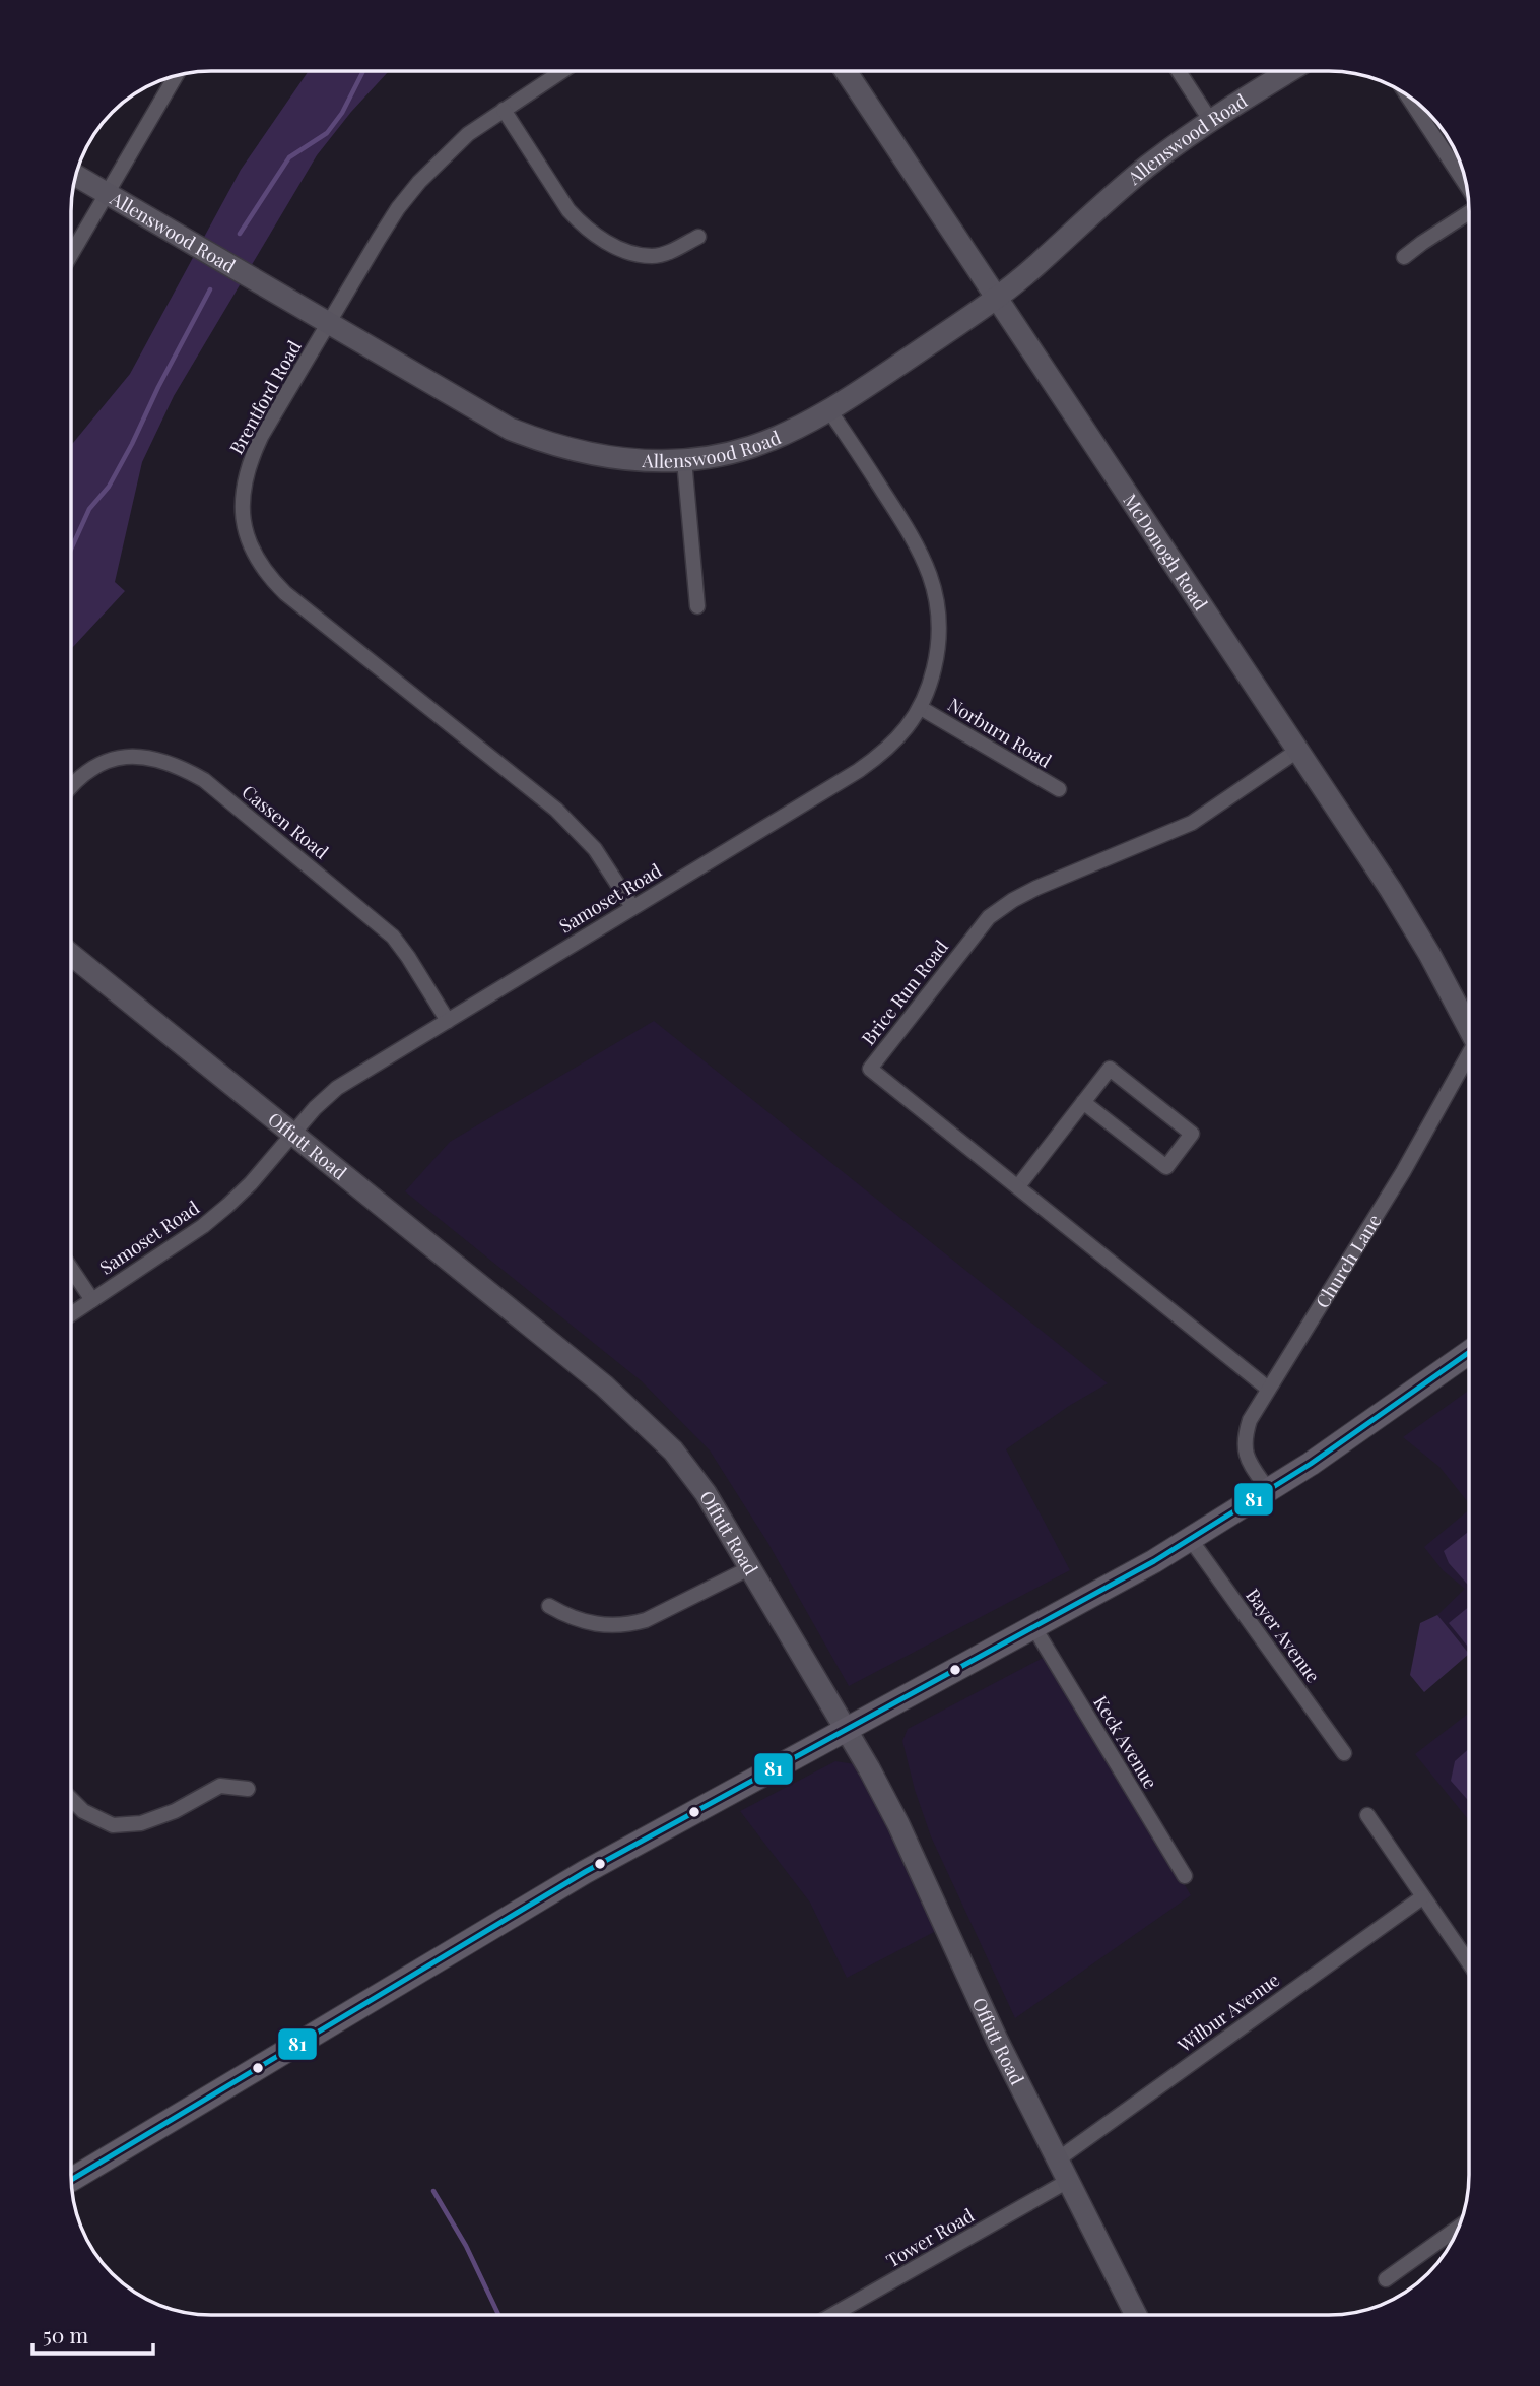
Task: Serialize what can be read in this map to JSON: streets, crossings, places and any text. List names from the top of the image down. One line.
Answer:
{"streets":{"street":["Allenswood Road","Brentford Road","McDonogh Road","Norburn Road","Cassen Road","Samoset Road","Brice Run Road","Offutt Road","Church Lane","Bayer Avenue","Keck Avenue","Wilbur Avenue","Tower Road"]},"crossings":[["Allenswood Road","Brentford Road"],["Allenswood Road","McDonogh Road"],["Allenswood Road","Samoset Road"],["Brentford Road","Samoset Road"],["McDonogh Road","Brice Run Road"],["Norburn Road","Samoset Road"],["Cassen Road","Samoset Road"],["Samoset Road","Offutt Road"],["Brice Run Road","Church Lane"],["Offutt Road","Wilbur Avenue"],["Offutt Road","Tower Road"]],"lines":["transit line 81"],"scale_bar":"50 m"}
